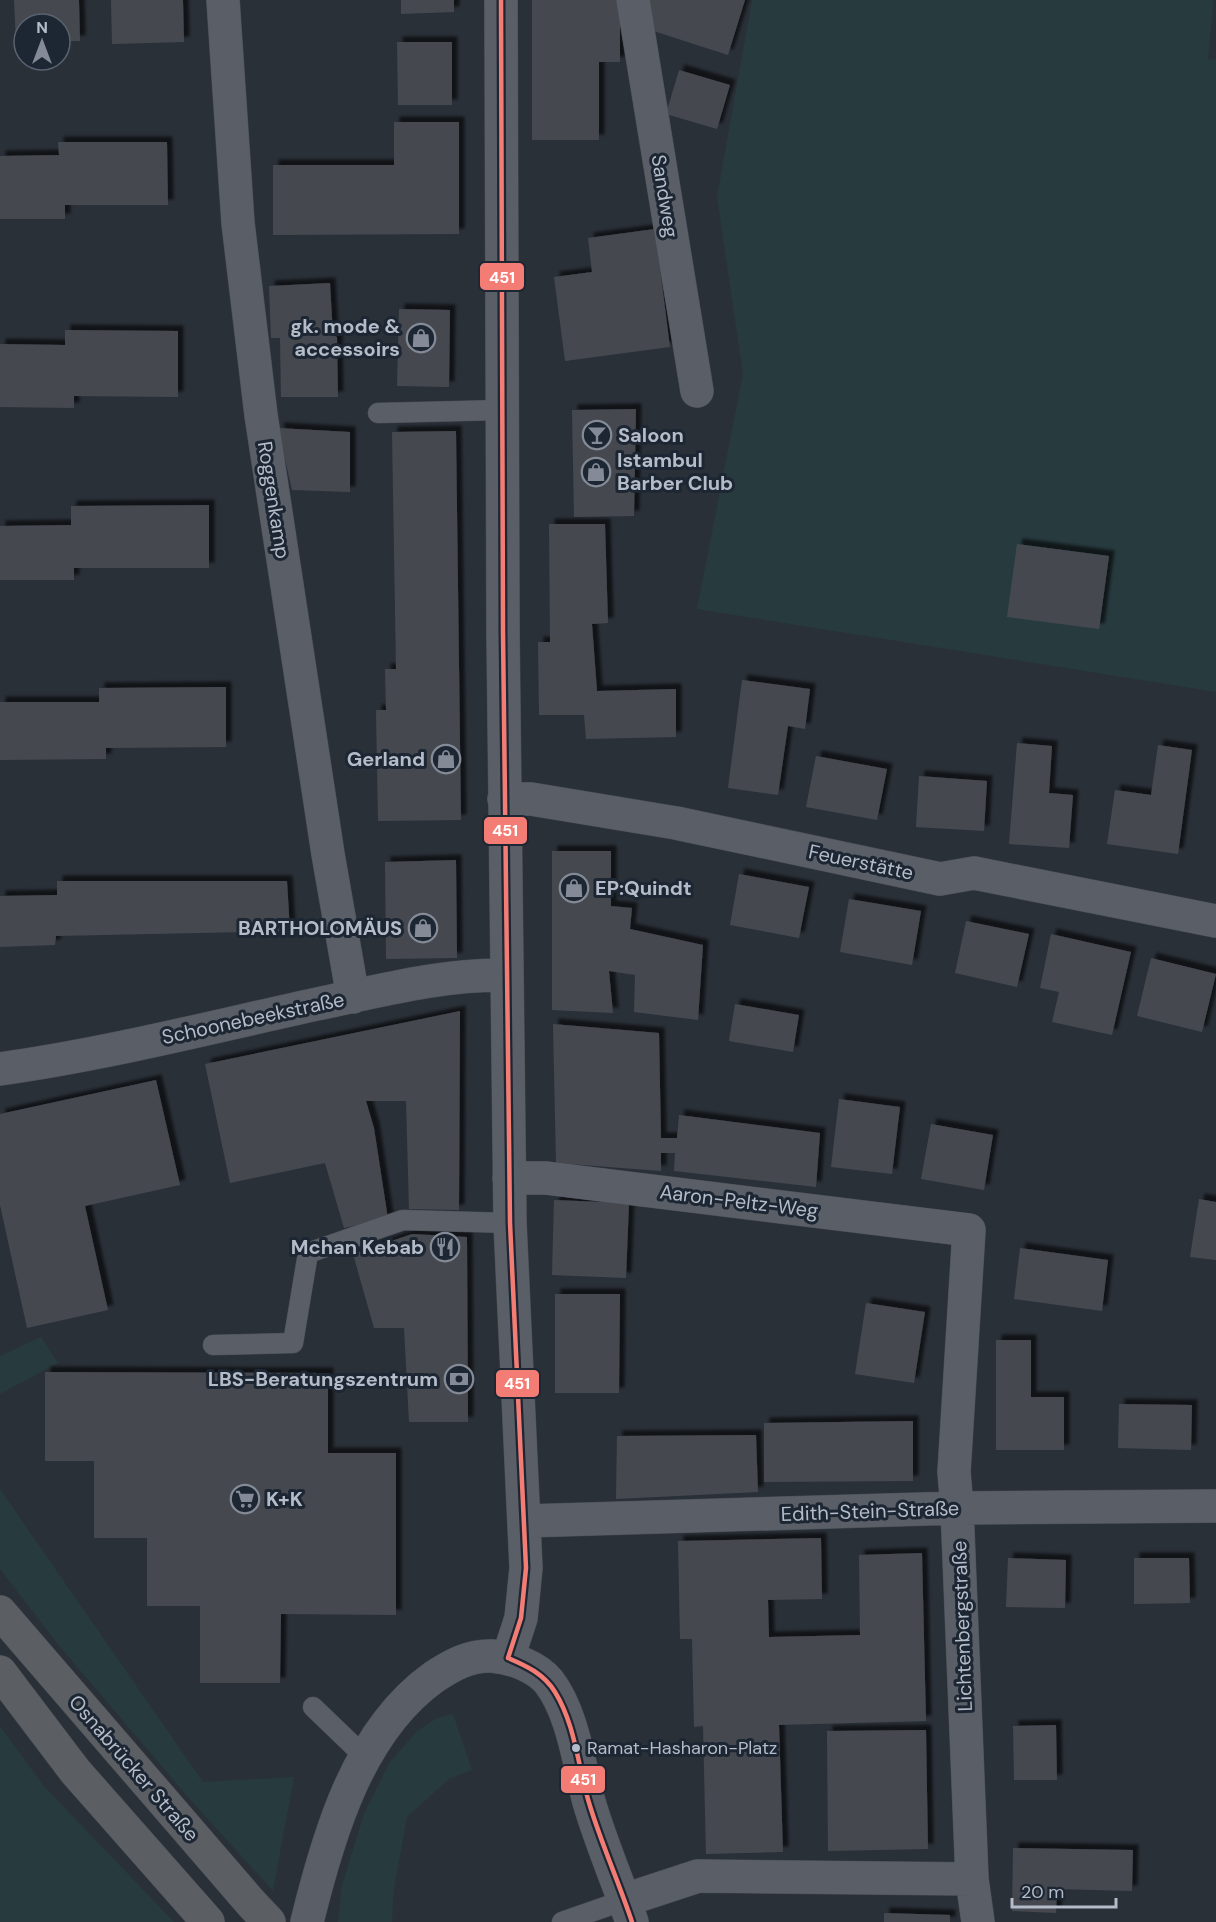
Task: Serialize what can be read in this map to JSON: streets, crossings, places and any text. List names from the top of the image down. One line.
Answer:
{"streets":{"highway":["Osnabrücker Straße"],"street":["Sandweg","Roggenkamp","Feuerstätte","Schoonebeekstraße","Aaron-Peltz-Weg","Edith-Stein-Straße","Lichtenbergstraße"]},"crossings":[["Roggenkamp","Schoonebeekstraße"],["Aaron-Peltz-Weg","Lichtenbergstraße"],["Edith-Stein-Straße","Lichtenbergstraße"]],"places":{"shop":["gk. mode & accessoirs","Istambul Barber Club","Gerland","EP:Quindt","BARTHOLOMÄUS"],"bar":["Saloon"],"restaurant":["Mchan Kebab"],"bank":["LBS-Beratungszentrum"],"supermarket":["K+K"],"other":["Ramat-Hasharon-Platz"]},"lines":["transit line 451"],"scale_bar":"20 m","north":"top"}
